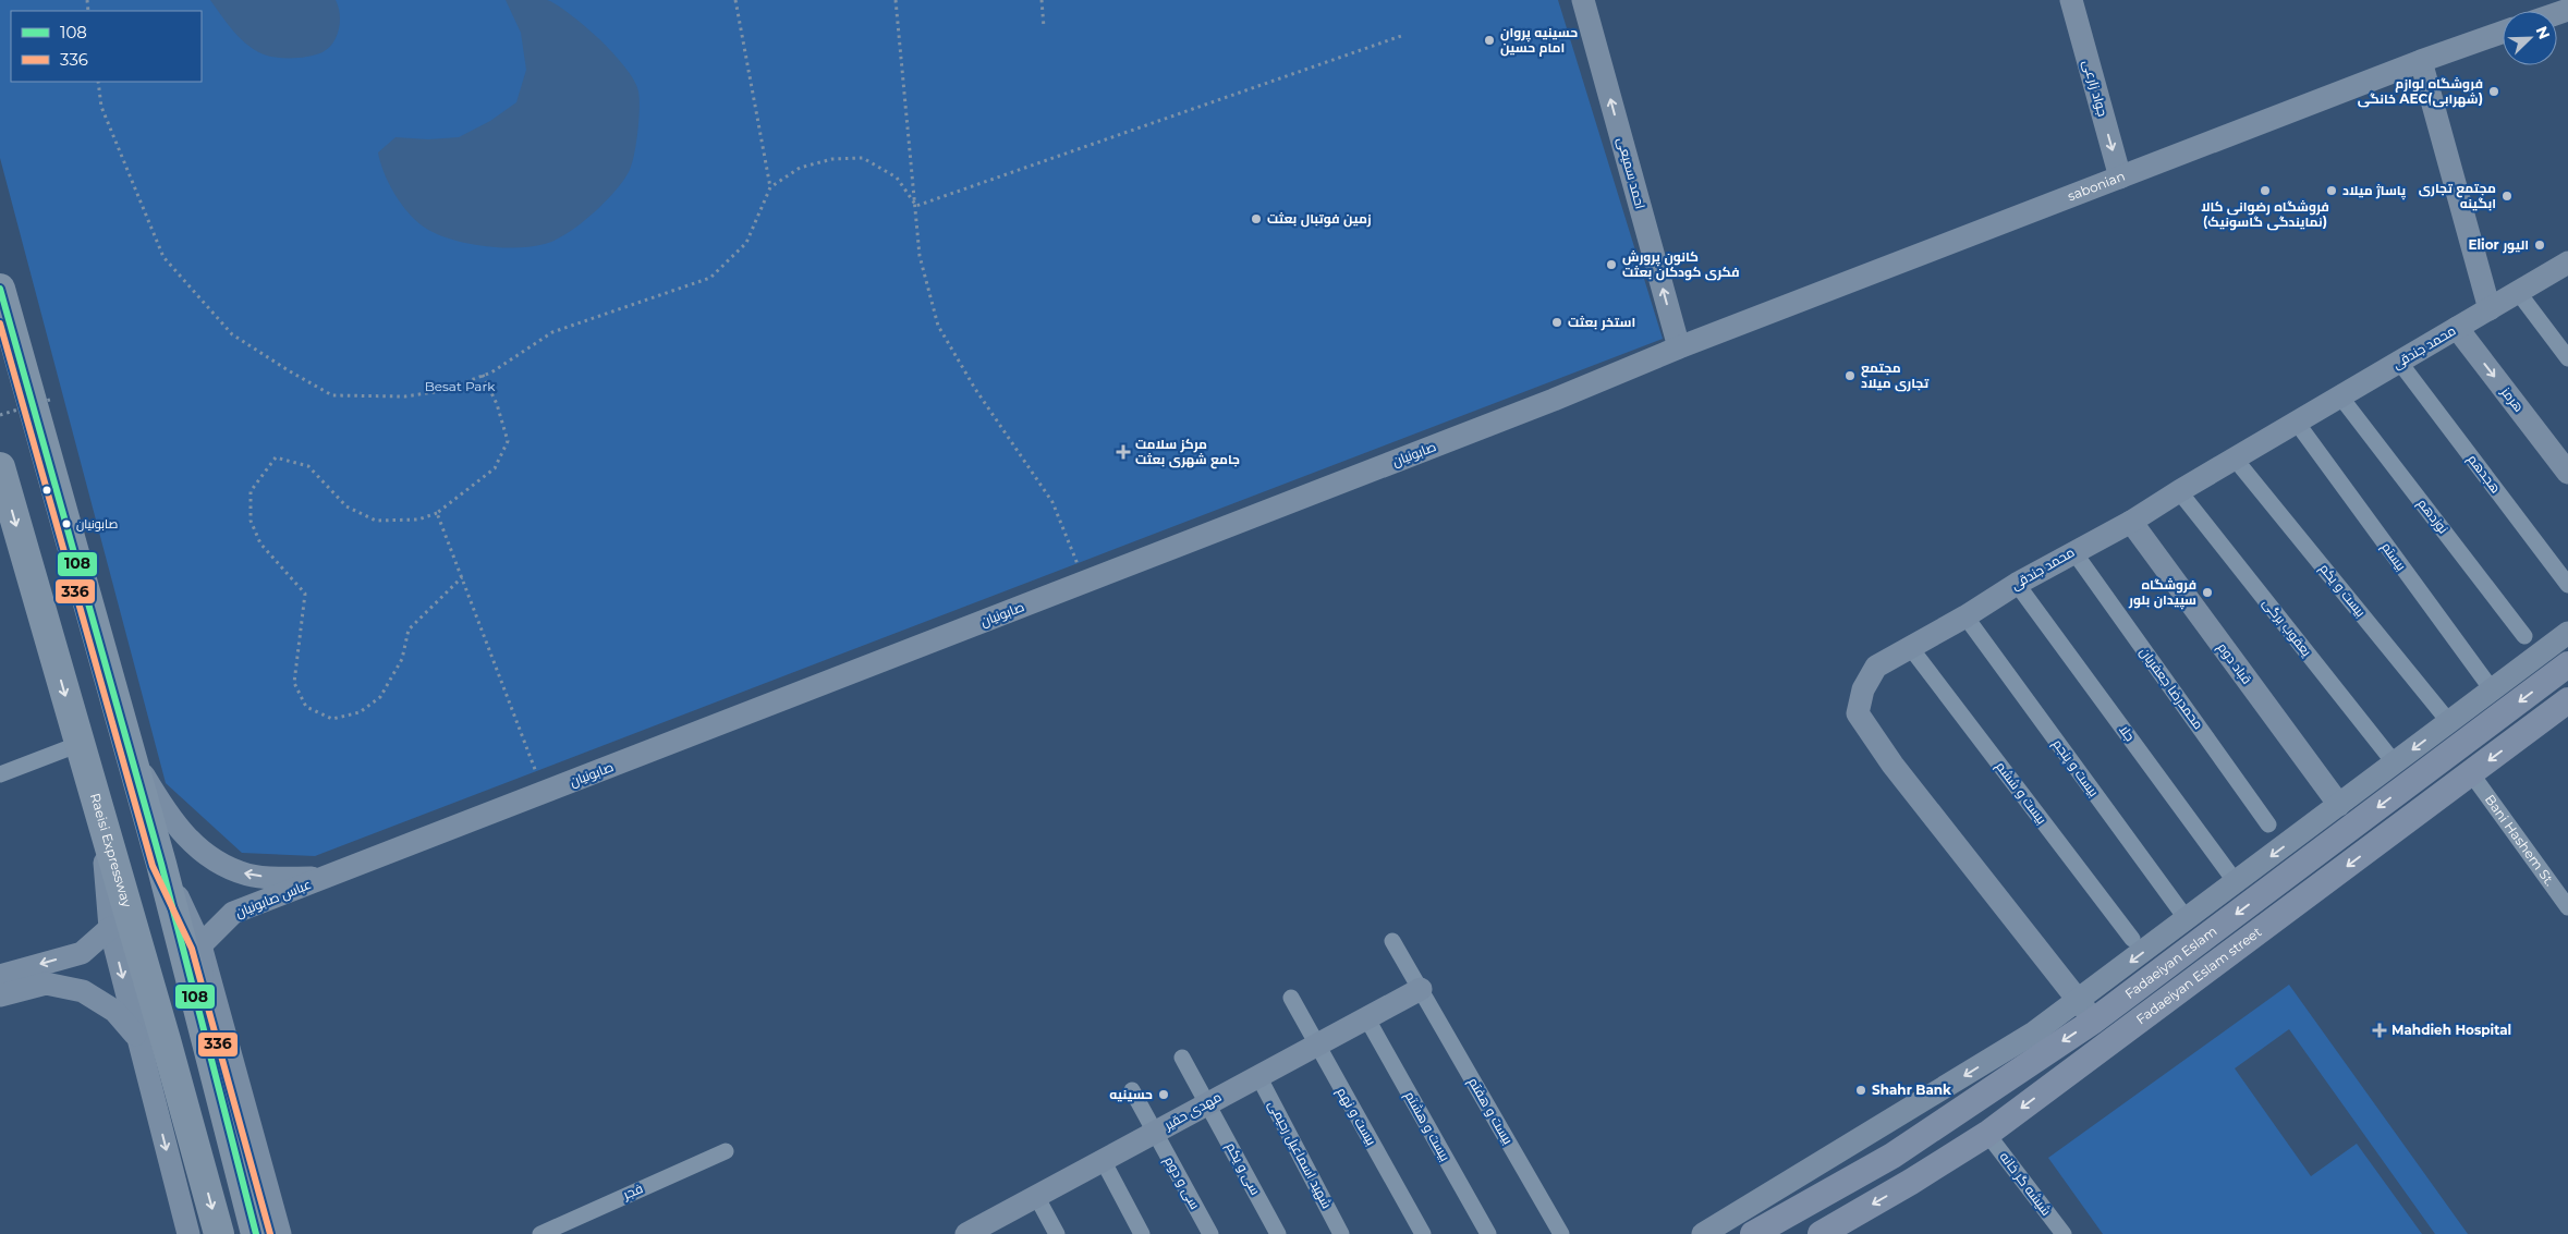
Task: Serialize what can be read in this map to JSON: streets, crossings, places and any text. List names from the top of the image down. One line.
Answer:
{"streets":{"highway":["Raeisi Expressway"],"main road":["Fadaeiyan Eslam","Fadaeiyan Eslam street"],"street":["جواد زارعی","احمد سمیعی","sabonian","محمد جندقی","هرمز","صابونیان","هجدهم","نوزدهم","بیستم","بیست و یکم","یعقوب برگی","قباد دوم","محمدرضا جعفریان","جلا","بیست و پنجم","بیست و ششم","Bani Hashem St.","عباس صابونیان","مهدی حقیر","بیست و هفتم","بیست و نهم","بیست و هشتم","شهید اسماعیل رحیمی","سی و یکم","سی و دوم","شیشه گر خانه","فجر"]},"crossings":[["جواد زارعی","sabonian"],["احمد سمیعی","sabonian"],["احمد سمیعی","صابونیان"],["sabonian","صابونیان"],["محمد جندقی","هرمز"],["محمد جندقی","هجدهم"],["محمد جندقی","نوزدهم"],["محمد جندقی","بیستم"],["محمد جندقی","بیست و یکم"],["محمد جندقی","یعقوب برگی"],["محمد جندقی","قباد دوم"],["محمد جندقی","محمدرضا جعفریان"],["محمد جندقی","جلا"],["محمد جندقی","بیست و پنجم"],["محمد جندقی","بیست و ششم"],["محمد جندقی","Fadaeiyan Eslam"],["صابونیان","عباس صابونیان"],["Bani Hashem St.","Fadaeiyan Eslam street"],["Fadaeiyan Eslam street","شیشه گر خانه"],["مهدی حقیر","بیست و هفتم"],["مهدی حقیر","بیست و نهم"],["مهدی حقیر","بیست و هشتم"],["مهدی حقیر","شهید اسماعیل رحیمی"],["مهدی حقیر","سی و یکم"],["مهدی حقیر","سی و دوم"]],"one_way":["جواد زارعی","احمد سمیعی","Fadaeiyan Eslam","Fadaeiyan Eslam street"],"parks":["Besat Park"],"places":{"other":["حسینیه پروان امام حسین","فروشگاه‌ لوازم خانگی AEC(شهرابی)","فروشگاه رضوانی کالا (نمایندگی گاسونیک)","پاساژ میلاد","مجتمع تجاری ابگینه","زمین فوتبال بعثت","Elior الیور","کانون پرورش فکری کودکان بعثت","استخر بعثت","مجتمع تجاری میلاد","صابونیان","فروشگاه سپیدان بلور","Shahr Bank","حسینیه"],"health":["مرکز سلامت جامع شهری بعثت","Mahdieh Hospital"]},"lines":["transit line 108","transit line 336"],"legend":["108","336"],"north":"top right"}
